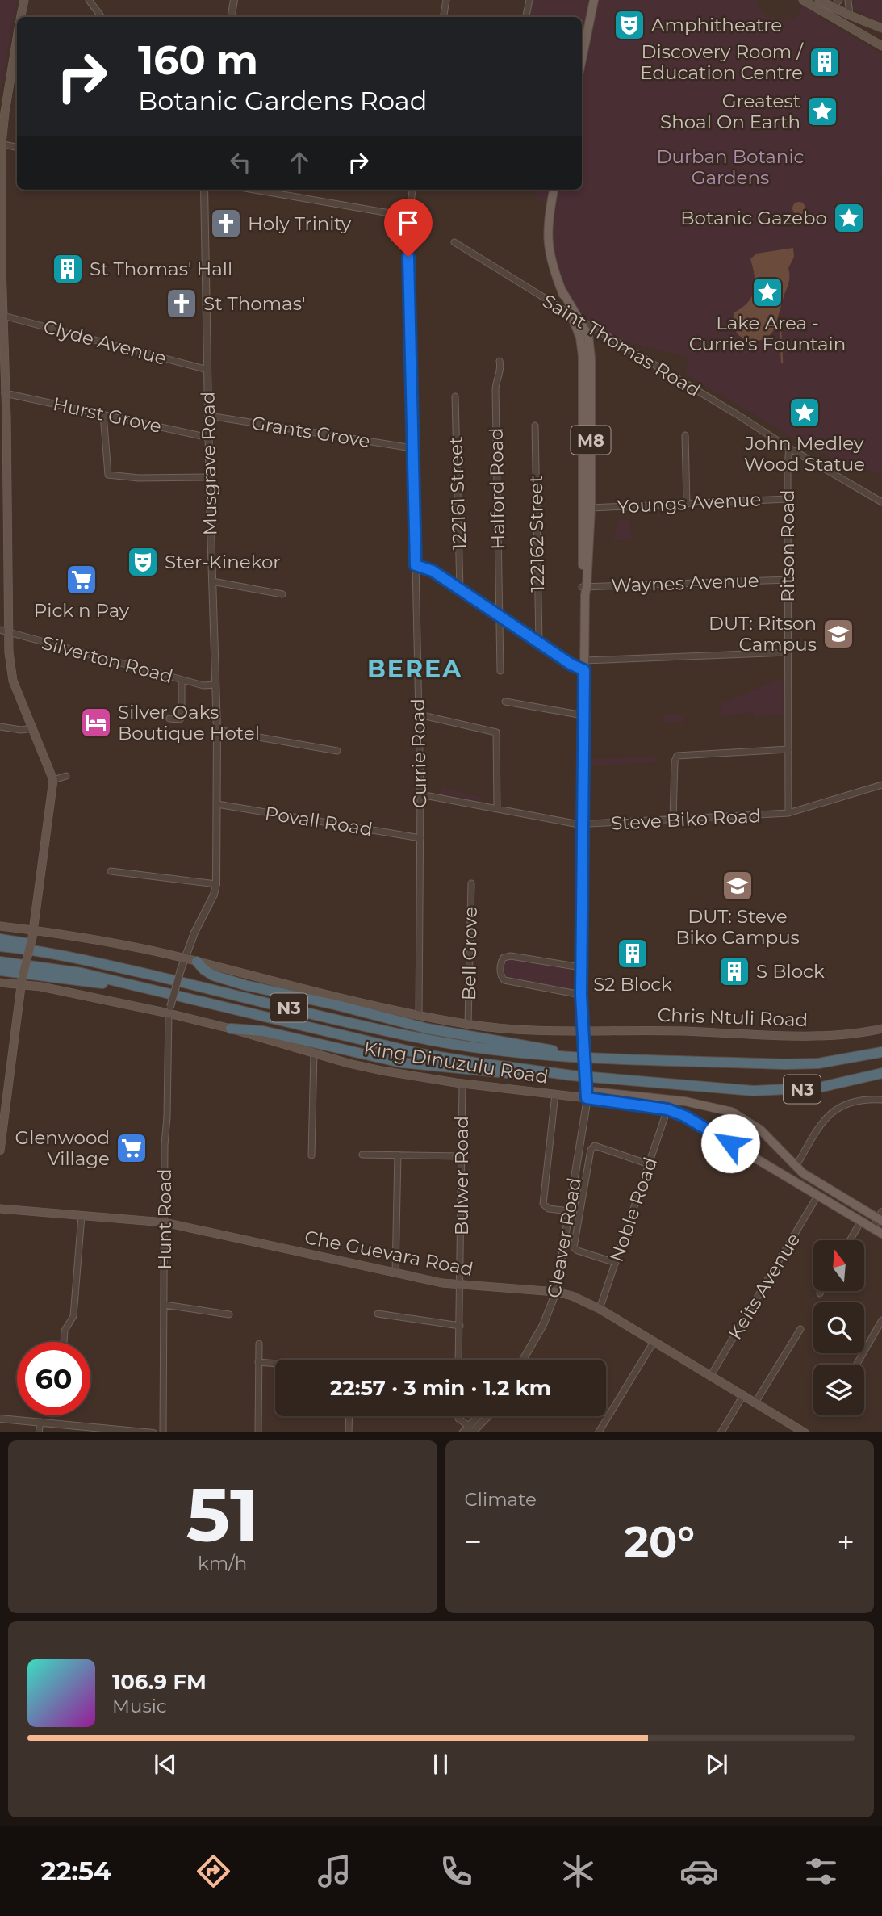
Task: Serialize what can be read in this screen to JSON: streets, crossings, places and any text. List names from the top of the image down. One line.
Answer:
{"streets":{"highway":["N3"],"main road":["M8","Chris Ntuli Road","King Dinuzulu Road","Che Guevara Road"],"street":["Clyde Avenue","Saint Thomas Road","Hurst Grove","Grants Grove","Musgrave Road","Halford Road","122161 Street","Youngs Avenue","122162 Street","Ritson Road","Waynes Avenue","Silverton Road","Currie Road","Steve Biko Road","Povall Road","Bell Grove","Bulwer Road","Noble Road","Hunt Road","Cleaver Road","Keits Avenue"]},"crossings":[["Clyde Avenue","Musgrave Road"],["Saint Thomas Road","M8"],["Saint Thomas Road","Ritson Road"],["Hurst Grove","Musgrave Road"],["Grants Grove","Musgrave Road"],["Grants Grove","Currie Road"],["M8","Youngs Avenue"],["M8","Waynes Avenue"],["M8","Steve Biko Road"],["M8","Chris Ntuli Road"],["M8","King Dinuzulu Road"],["M8","Cleaver Road"],["Musgrave Road","Silverton Road"],["Musgrave Road","Povall Road"],["Musgrave Road","King Dinuzulu Road"],["Musgrave Road","Hunt Road"],["Youngs Avenue","Ritson Road"],["Ritson Road","Waynes Avenue"],["Ritson Road","Steve Biko Road"],["Currie Road","Steve Biko Road"],["Currie Road","Povall Road"],["King Dinuzulu Road","Bulwer Road"],["King Dinuzulu Road","Noble Road"],["King Dinuzulu Road","Hunt Road"],["King Dinuzulu Road","Cleaver Road"],["King Dinuzulu Road","Keits Avenue"],["Bulwer Road","Che Guevara Road"],["Noble Road","Che Guevara Road"],["Hunt Road","Che Guevara Road"],["Cleaver Road","Che Guevara Road"],["Che Guevara Road","Keits Avenue"]],"districts":["BEREA"],"parks":["Durban Botanic Gardens"],"places":{"theatre":["Amphitheatre","Ster-Kinekor"],"building":["Discovery Room / Education Centre","St Thomas' Hall","S2 Block","S Block"],"place":["Greatest Shoal On Earth","Botanic Gazebo","Lake Area - Currie's Fountain","John Medley Wood Statue"],"church":["Holy Trinity","St Thomas'"],"supermarket":["Pick n Pay","Glenwood Village"],"school or university":["DUT: Ritson Campus","DUT: Steve Biko Campus"],"hotel":["Silver Oaks Boutique Hotel"]},"north":"top","page":{"turn":["160 m","Botanic Gardens Road"],"limit":"60","trip":"22:57 · 3 min · 1.2 km","tile":[["51","km/h"],"Climate"],"heat":["−","20°","+"],"song":["106.9 FM","Music"],"tabs":"22:54"}}
